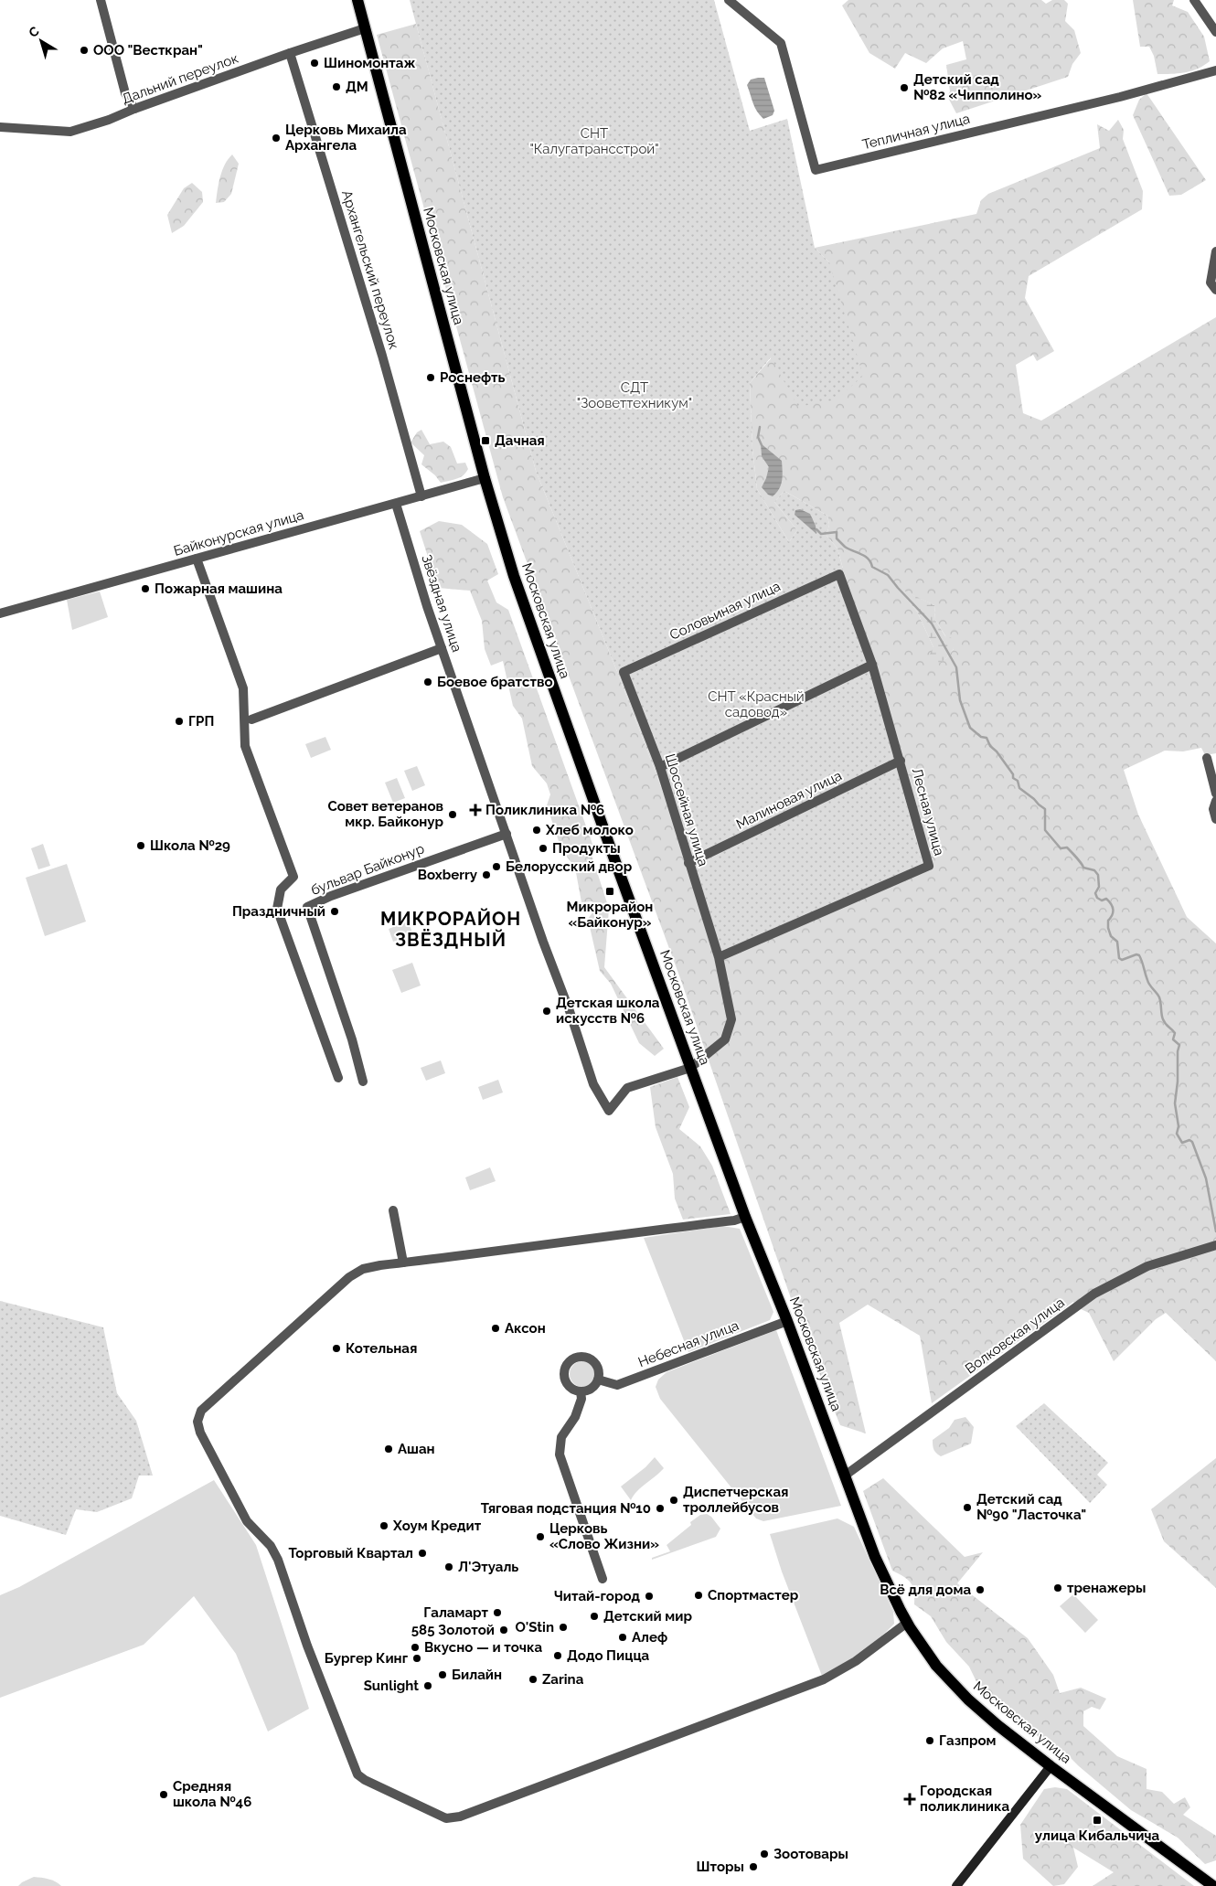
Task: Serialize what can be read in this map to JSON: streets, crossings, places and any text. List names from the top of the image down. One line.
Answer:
{"streets":{"main road":["Московская улица"],"street":["Дальний переулок","Тепличная улица","Архангельский переулок","Байконурская улица","Звёздная улица","Соловьиная улица","Малиновая улица","Шоссейная улица","Лесная улица","бульвар Байконур","Волковская улица","Небесная улица"]},"crossings":[["Дальний переулок","Московская улица"],["Дальний переулок","Архангельский переулок"],["Московская улица","Байконурская улица"],["Московская улица","Звёздная улица"],["Московская улица","Шоссейная улица"],["Московская улица","Волковская улица"],["Московская улица","Небесная улица"],["Архангельский переулок","Байконурская улица"],["Байконурская улица","Звёздная улица"],["Звёздная улица","Шоссейная улица"],["Звёздная улица","бульвар Байконур"],["Соловьиная улица","Шоссейная улица"],["Соловьиная улица","Лесная улица"],["Малиновая улица","Шоссейная улица"],["Малиновая улица","Лесная улица"],["Шоссейная улица","Лесная улица"]],"districts":["МИКРОРАЙОН ЗВЁЗДНЫЙ"],"parks":["СНТ \"Калугатрансстрой\"","СДТ \"Зооветтехникум\"","СНТ «Красный садовод»"],"places":{"other":["ООО \"Весткран\"","Шиномонтаж","ДМ","Детский сад №82 «Чипполино»","Церковь Михаила Архангела","Роснефть","Пожарная машина","Боевое братство","ГРП","Совет ветеранов мкр. Байконур","Хлеб молоко","Школа №29","Продукты","Белорусский двор","Boxberry","Праздничный","Детская школа искусств №6","Аксон","Котельная","Ашан","Диспетчерская троллейбусов","Детский сад №90 \"Ласточка\"","Тяговая подстанция №10","Хоум Кредит","Церковь «Слово Жизни»","Торговый Квартал","Л'Этуаль","тренажеры","Всё для дома","Спортмастер","Читай-город","Галамарт","Детский мир","O'Stin","585 Золотой","Алеф","Вкусно — и точка","Додо Пицца","Бургер Кинг","Билайн","Zarina","Sunlight","Газпром","Средняя школа №46","Зоотовары","Шторы"],"transit":["Дачная","Микрорайон «Байконур»","улица Кибальчича"],"health":["Поликлиника №6","Городская поликлиника"]},"north":"top left"}
